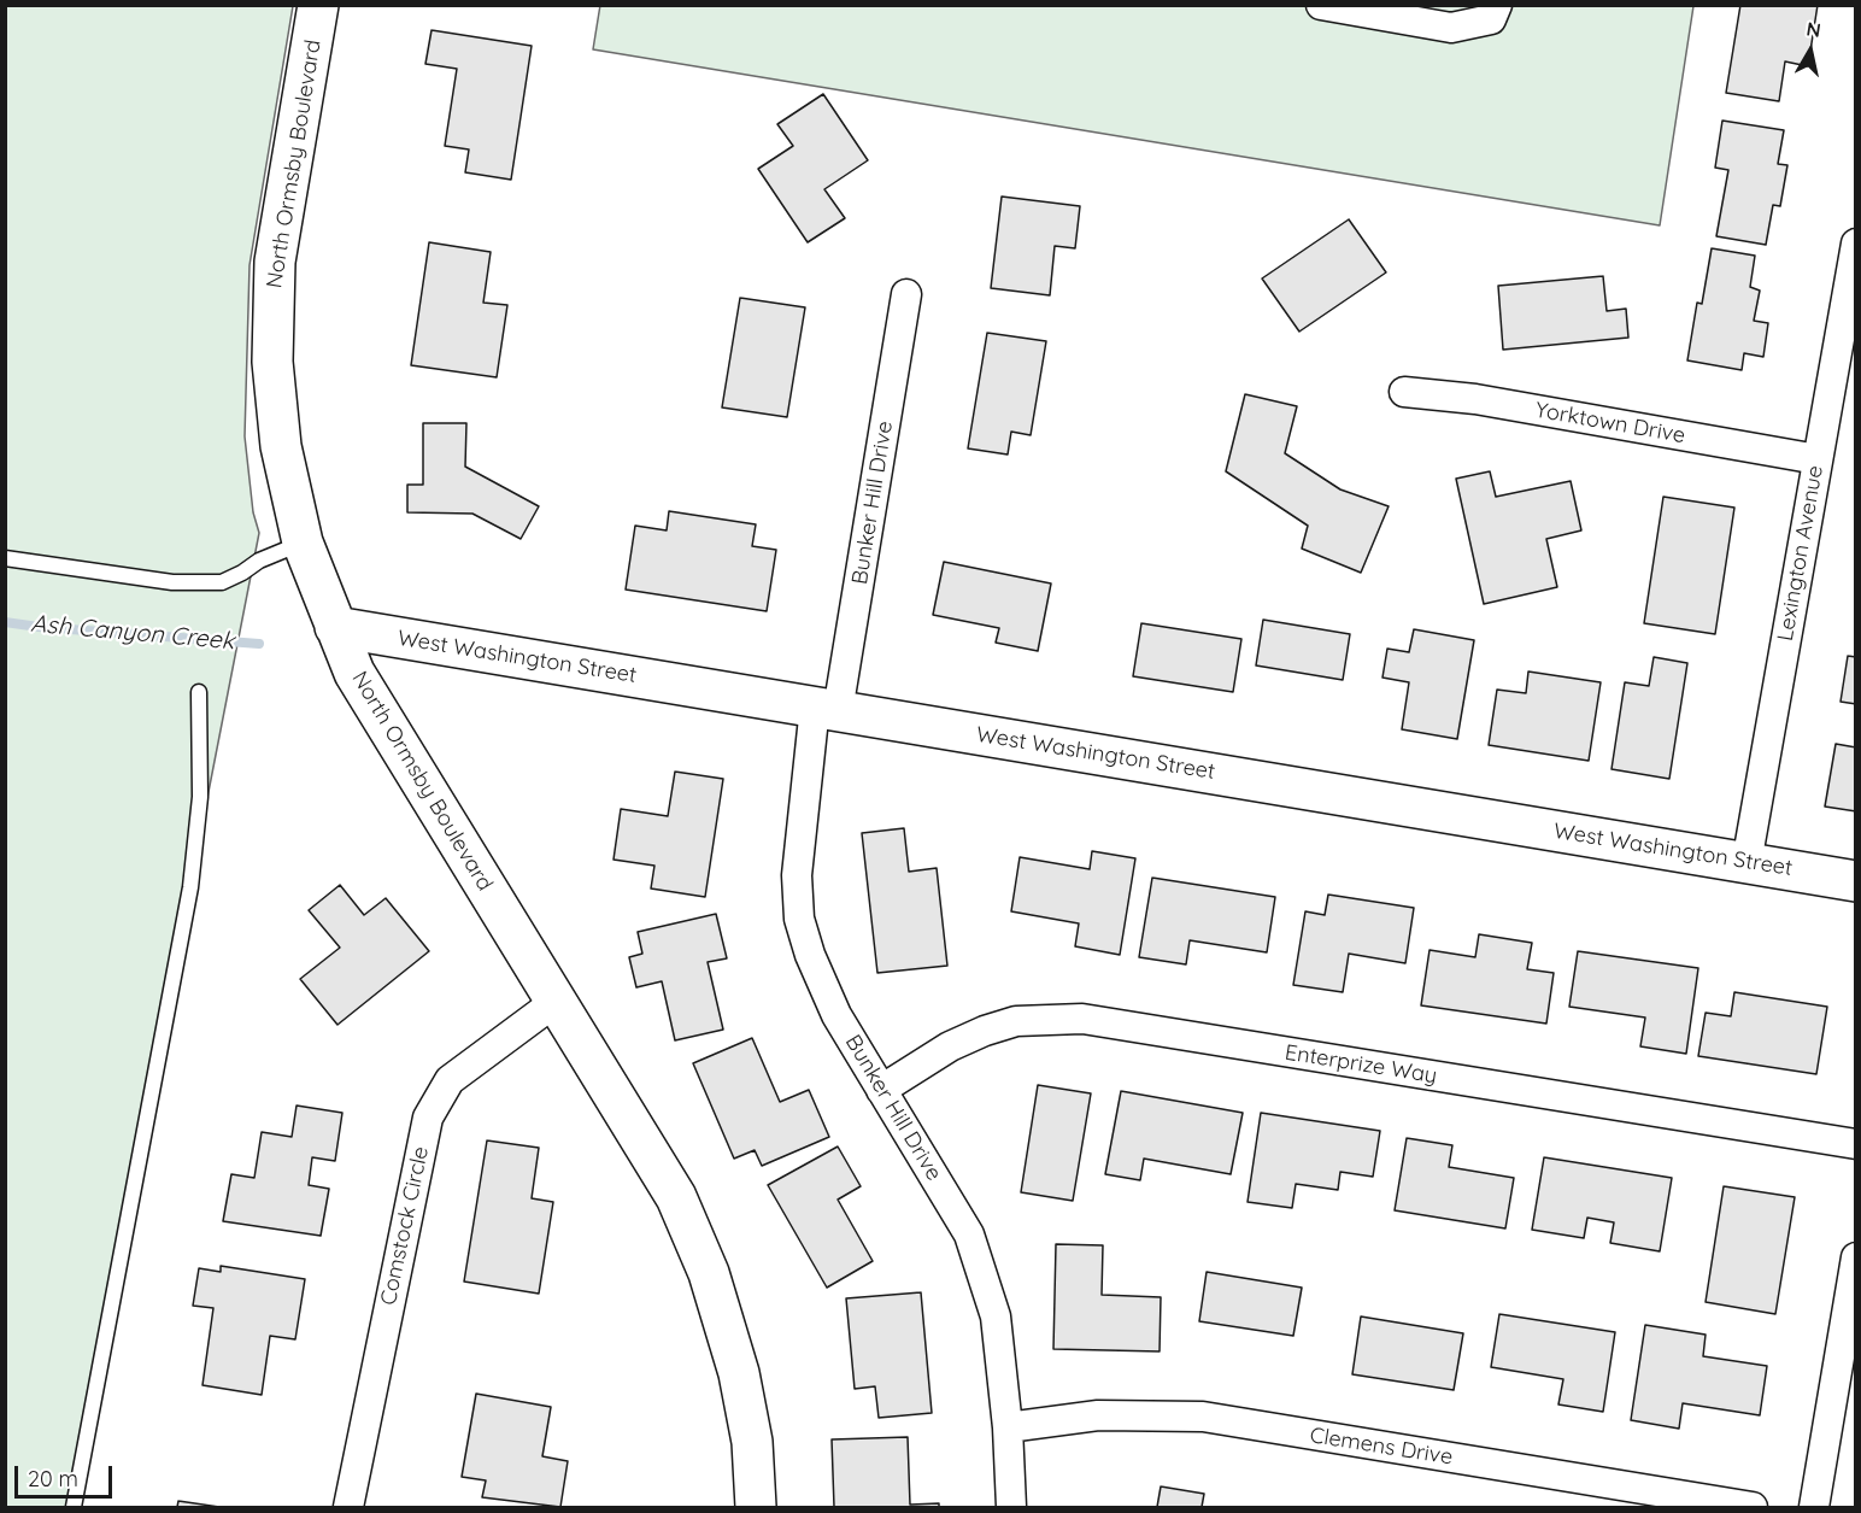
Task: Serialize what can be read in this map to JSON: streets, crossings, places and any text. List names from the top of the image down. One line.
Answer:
{"streets":{"street":["North Ormsby Boulevard","Yorktown Drive","Bunker Hill Drive","Lexington Avenue","West Washington Street","Enterprize Way","Comstock Circle","Clemens Drive"]},"crossings":[["North Ormsby Boulevard","West Washington Street"],["North Ormsby Boulevard","Comstock Circle"],["Yorktown Drive","Lexington Avenue"],["Bunker Hill Drive","West Washington Street"],["Bunker Hill Drive","Enterprize Way"],["Bunker Hill Drive","Clemens Drive"],["Lexington Avenue","West Washington Street"]],"water":["Ash Canyon Creek"],"scale_bar":"20 m","north":"top"}
